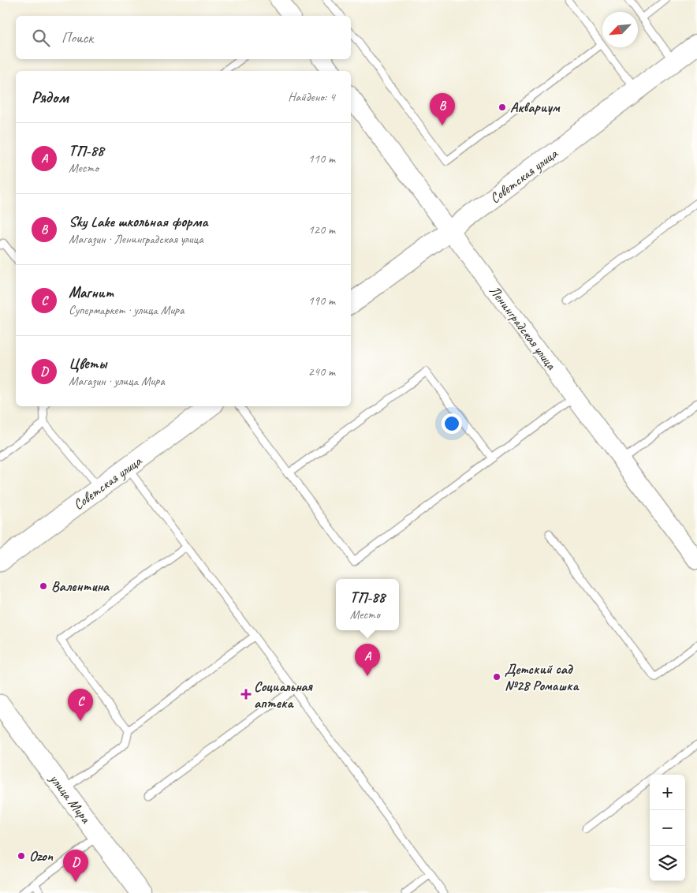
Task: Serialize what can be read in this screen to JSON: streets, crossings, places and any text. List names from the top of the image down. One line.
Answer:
{"streets":{"main road":["Советская улица","улица Мира"],"street":["Ленинградская улица"]},"crossings":[["Советская улица","Ленинградская улица"]],"places":{"other":["Аквариум","Валентина","Детский сад №28 Ромашка","Ozon"],"health":["Социальная аптека"]},"north":"bottom left","page":{"search":"Поиск","heading":["Рядом","Найдено: 4"],"pins":["B","A","C","D"],"list":[{"mark":"A","name":"ТП-88","note":"Место","value":"110 m"},{"mark":"B","name":"Sky Lake школьная форма","note":"Магазин · Ленинградская улица","value":"120 m"},{"mark":"C","name":"Магнит","note":"Супермаркет · улица Мира","value":"190 m"},{"mark":"D","name":"Цветы","note":"Магазин · улица Мира","value":"240 m"}],"popup":["ТП-88","Место"],"map_buttons":["+","−"]}}
